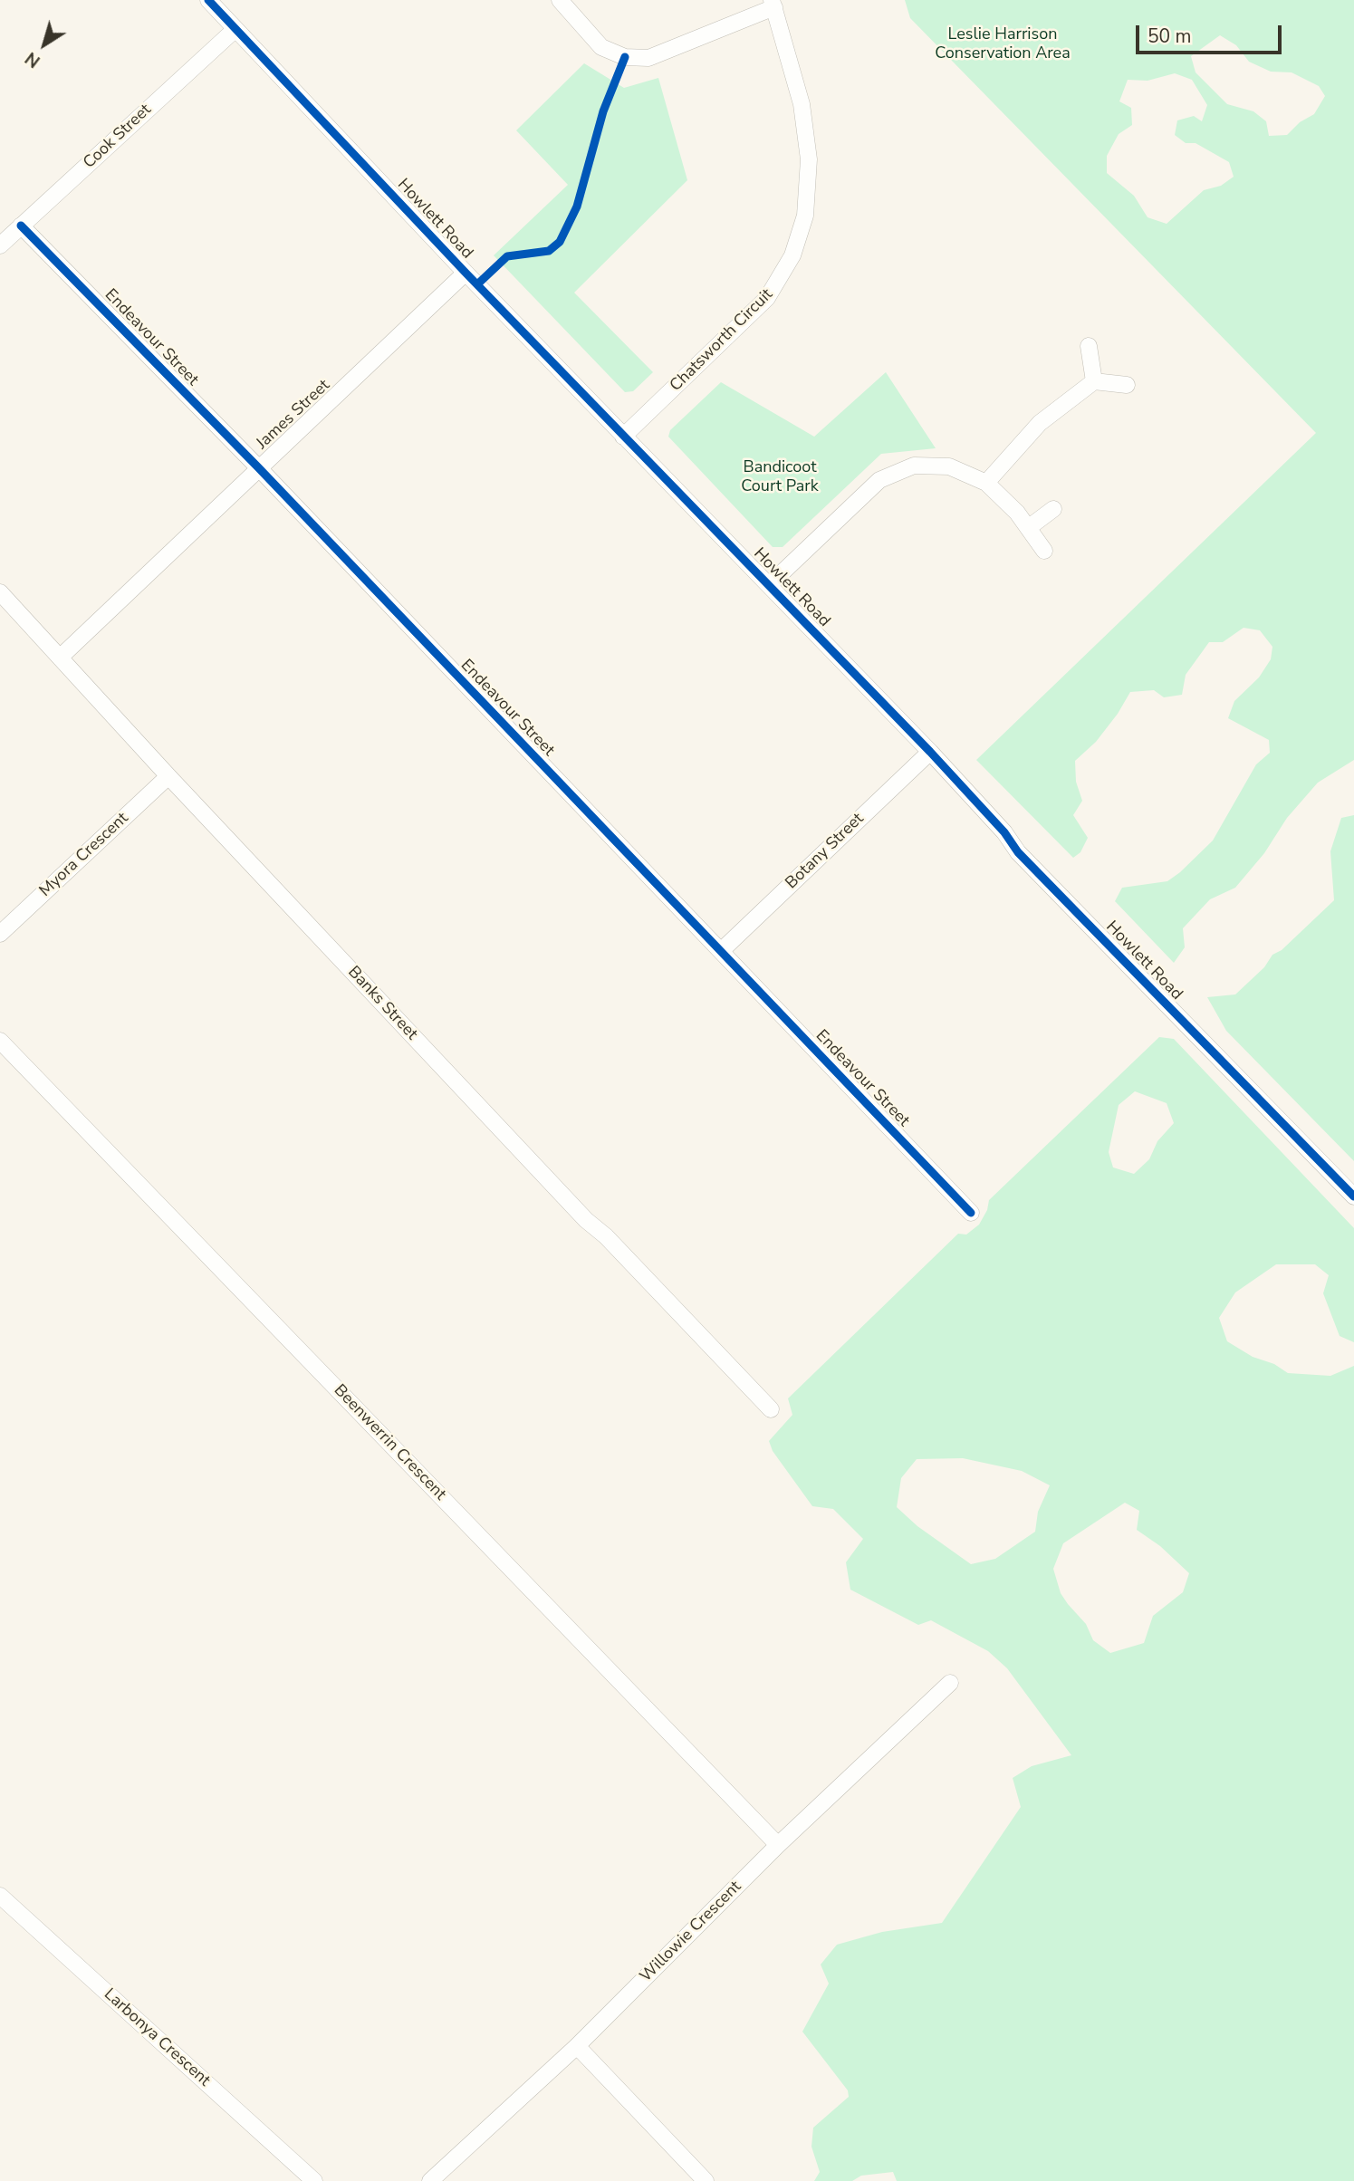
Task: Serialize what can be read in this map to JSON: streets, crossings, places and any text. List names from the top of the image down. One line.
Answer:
{"streets":{"street":["Cook Street","Howlett Road","Endeavour Street","Chatsworth Circuit","James Street","Botany Street","Myora Crescent","Banks Street","Beenwerrin Crescent","Willowie Crescent","Larbonya Crescent"]},"crossings":[["Cook Street","Howlett Road"],["Cook Street","Endeavour Street"],["Howlett Road","Chatsworth Circuit"],["Howlett Road","James Street"],["Howlett Road","Botany Street"],["Endeavour Street","James Street"],["Endeavour Street","Botany Street"],["James Street","Banks Street"],["Myora Crescent","Banks Street"],["Beenwerrin Crescent","Willowie Crescent"]],"parks":["Leslie Harrison Conservation Area","Bandicoot Court Park"],"scale_bar":"50 m","north":"bottom left"}
